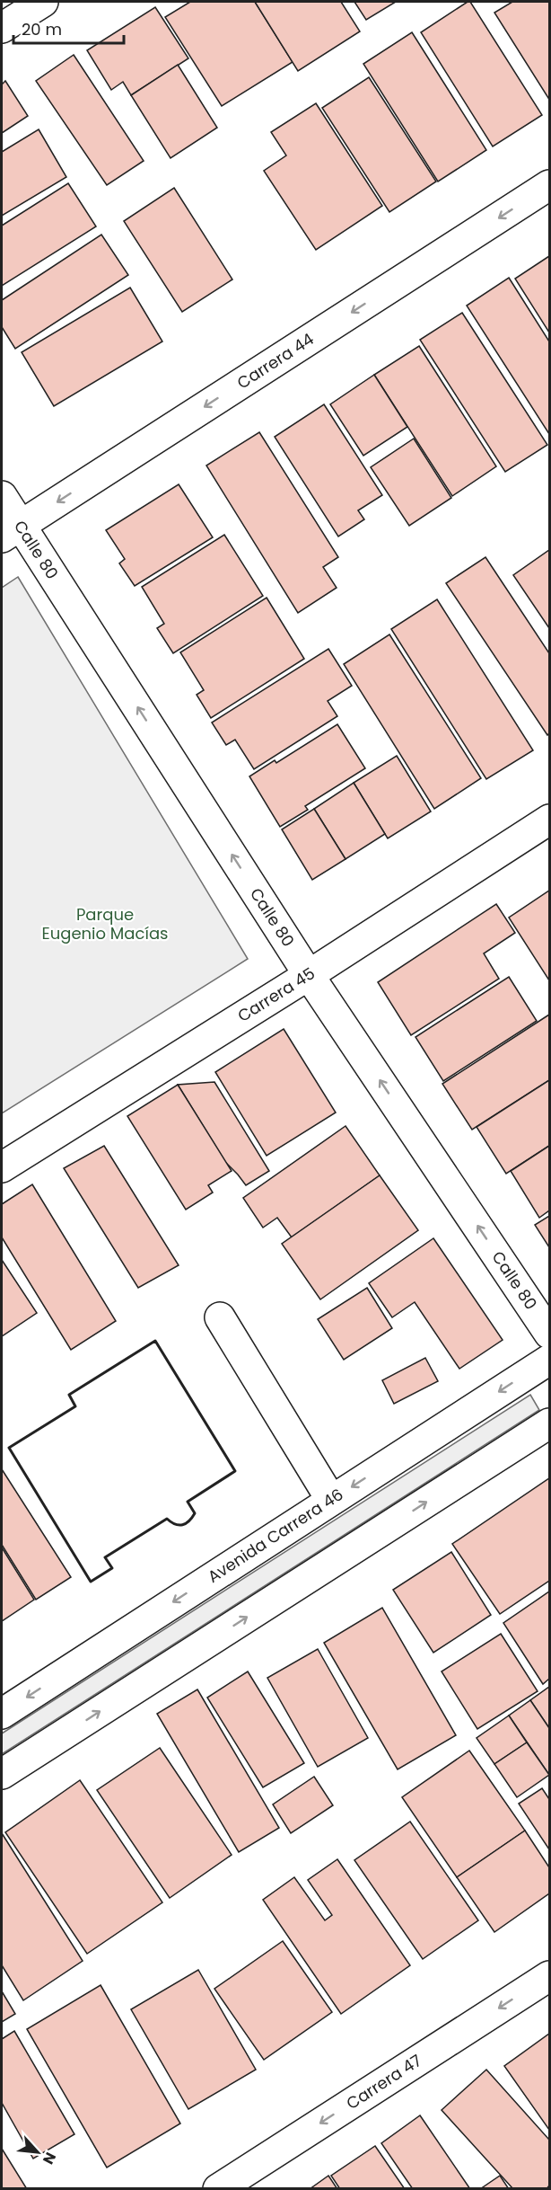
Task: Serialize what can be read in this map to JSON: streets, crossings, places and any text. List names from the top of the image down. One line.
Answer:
{"streets":{"street":["Carrera 44","Calle 80","Carrera 45","Avenida Carrera 46","Carrera 47"]},"crossings":[["Carrera 44","Calle 80"],["Calle 80","Carrera 45"]],"one_way":["Carrera 44","Calle 80","Carrera 47"],"parks":["Parque Eugenio Macías"],"scale_bar":"20 m","north":"bottom right"}
